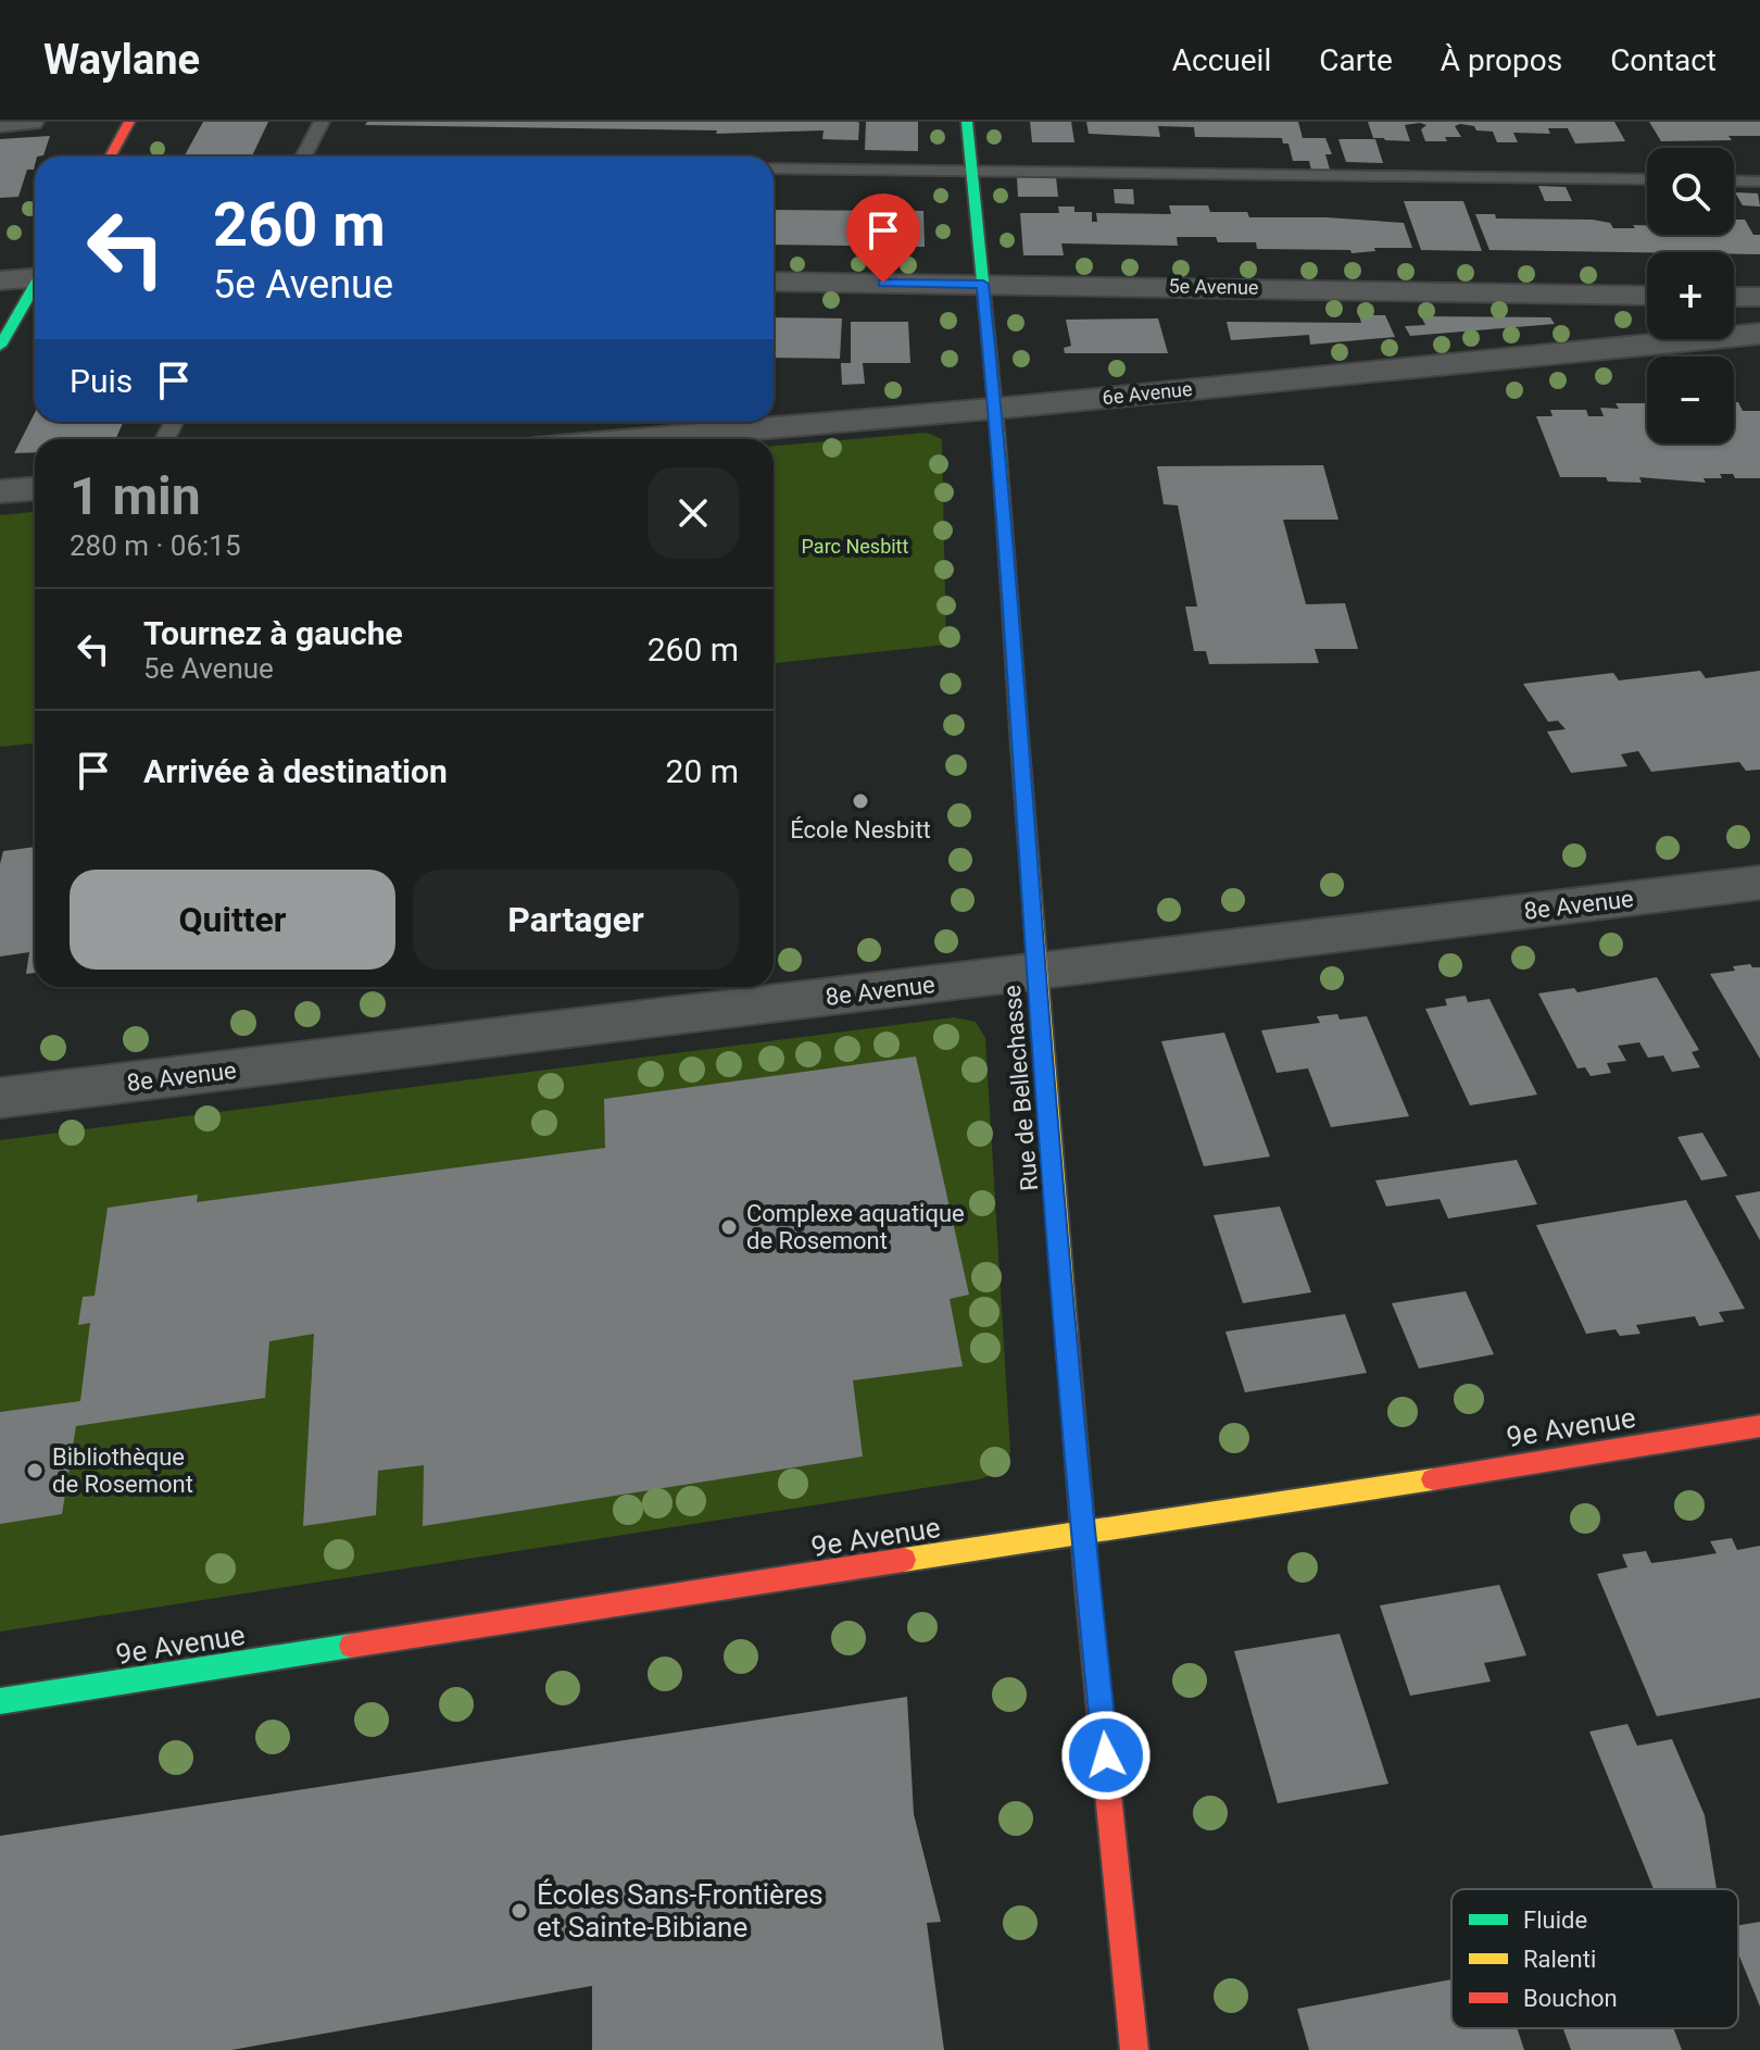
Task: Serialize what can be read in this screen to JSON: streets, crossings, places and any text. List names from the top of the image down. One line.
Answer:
{"streets":{"street":["5e Avenue","6e Avenue","8e Avenue","Rue de Bellechasse","9e Avenue"]},"crossings":[["5e Avenue","Rue de Bellechasse"],["6e Avenue","Rue de Bellechasse"],["8e Avenue","Rue de Bellechasse"],["Rue de Bellechasse","9e Avenue"]],"parks":["Parc Nesbitt"],"places":["École Nesbitt","Complexe aquatique de Rosemont","Bibliothèque de Rosemont","Écoles Sans-Frontières et Sainte-Bibiane"],"legend":["Fluide","Ralenti","Bouchon"],"page":{"header":"Waylane","nav":["Accueil","Carte","À propos","Contact"],"map_buttons":["+","−"],"turn":["260 m","5e Avenue"],"then":"Puis","heading":["1 min","280 m · 06:15"],"list":[{"name":"Tournez à gauche","note":"5e Avenue","value":"260 m"},{"name":"Arrivée à destination","value":"20 m"}],"buttons":["Quitter","Partager"]}}
